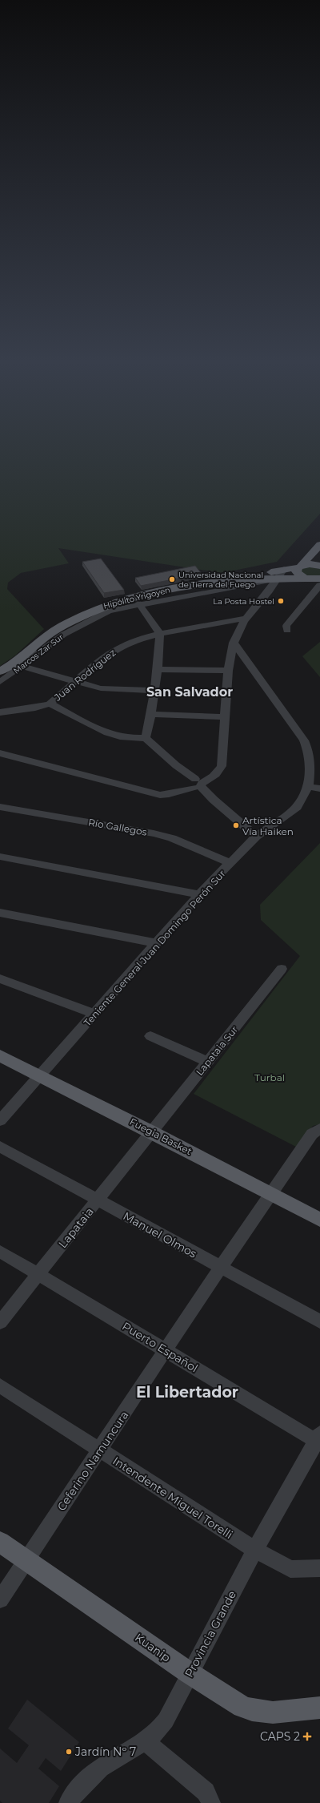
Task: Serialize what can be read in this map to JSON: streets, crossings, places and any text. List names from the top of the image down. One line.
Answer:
{"streets":{"main road":["Hipólito Yrigoyen","Fuegia Basket","Kuanip"],"street":["Marcos Zar Sur","Juan Rodríguez","Río Gallegos","Teniente General Juan Domingo Perón Sur","Lapataia Sur","Lapataia","Manuel Olmos","Puerto Español","Ceferino Namuncura","Intendente Miguel Torelli","Provincia Grande"]},"crossings":[["Hipólito Yrigoyen","Marcos Zar Sur"],["Río Gallegos","Teniente General Juan Domingo Perón Sur"],["Teniente General Juan Domingo Perón Sur","Fuegia Basket"],["Lapataia Sur","Fuegia Basket"],["Lapataia Sur","Lapataia"],["Fuegia Basket","Lapataia"],["Fuegia Basket","Ceferino Namuncura"],["Lapataia","Manuel Olmos"],["Lapataia","Puerto Español"],["Manuel Olmos","Ceferino Namuncura"],["Puerto Español","Ceferino Namuncura"],["Puerto Español","Provincia Grande"],["Ceferino Namuncura","Intendente Miguel Torelli"],["Ceferino Namuncura","Kuanip"],["Intendente Miguel Torelli","Provincia Grande"],["Provincia Grande","Kuanip"]],"districts":["San Salvador","El Libertador"],"parks":["Turbal"],"places":{"other":["Universidad Nacional de Tierra del Fuego","La Posta Hostel","Artística Vía Haiken","Jardín Nº 7"],"health":["CAPS 2"]}}
